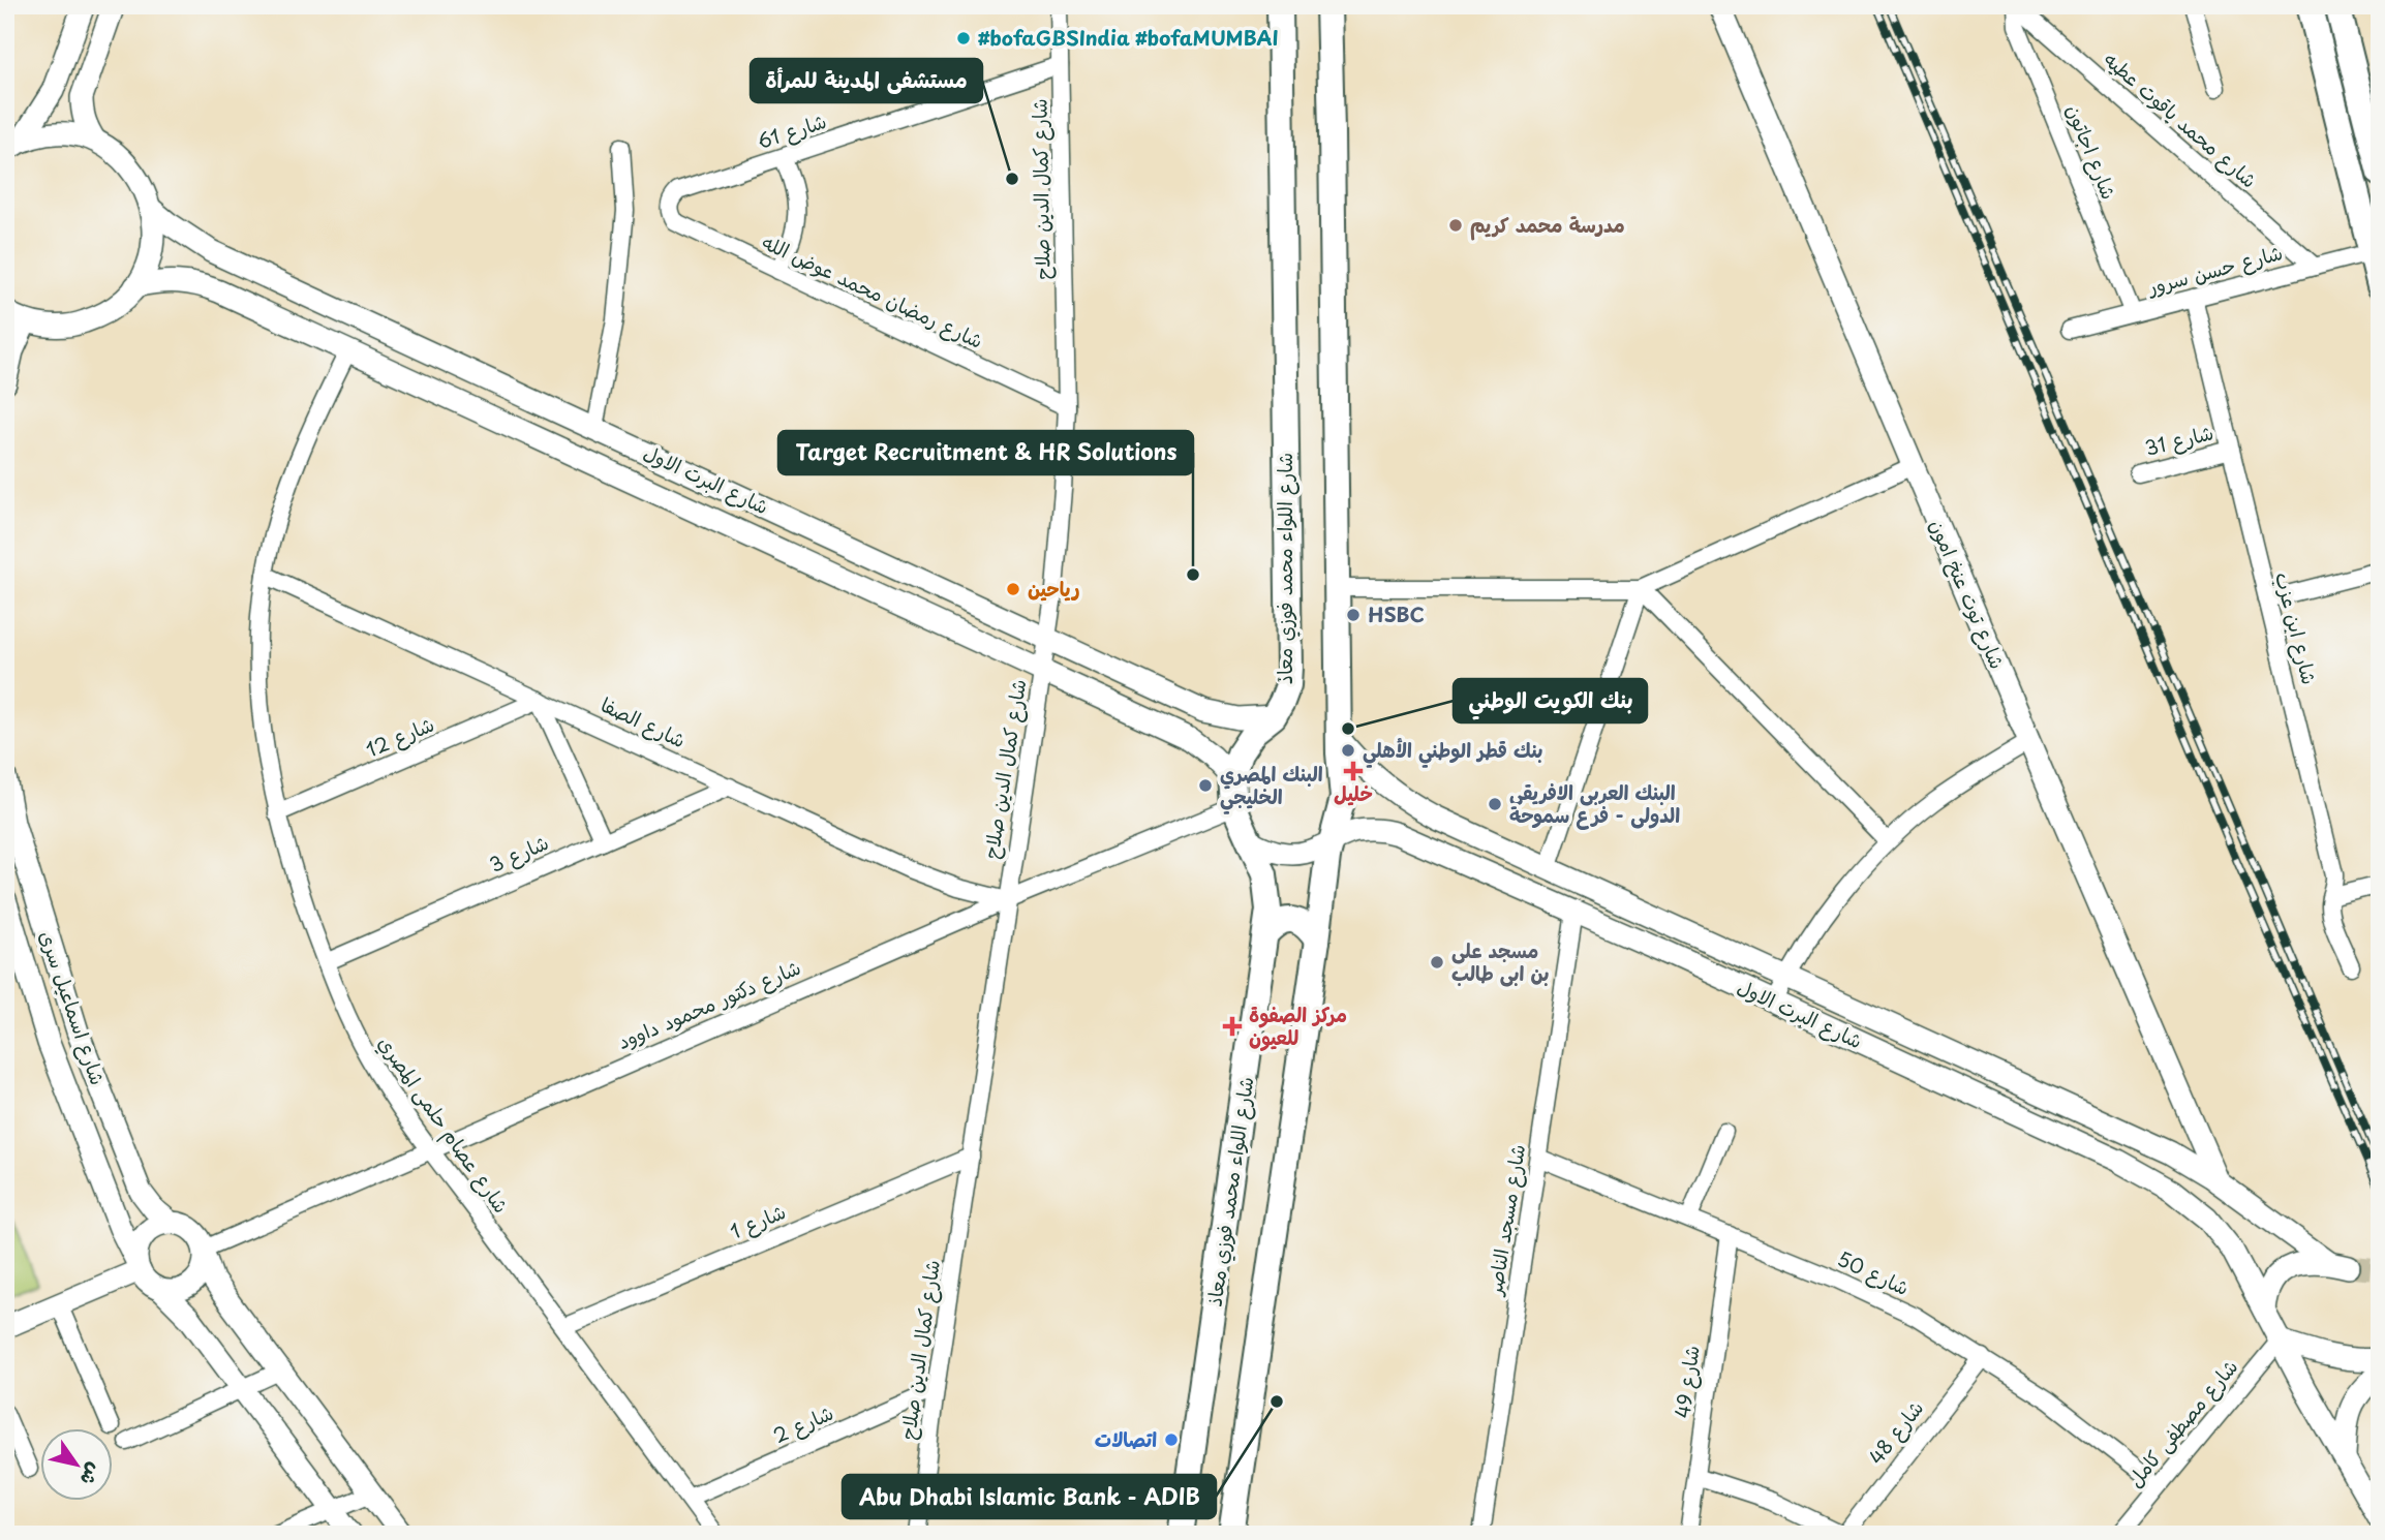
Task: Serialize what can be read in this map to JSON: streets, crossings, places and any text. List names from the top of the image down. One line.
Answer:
{"streets":{"main road":["شارع البرت الاول","شارع اللواء محمد فوزي معاذ","شارع توت عنخ امون","شارع اسماعيل سرى"],"street":["شارع محمد ياقوت عطيه","شارع 61","شارع اجاتون","شارع كمال الدين صلاح","شارع حسن سرور","شارع رمضان محمد عوض الله","شارع 31","شارع ابن عزب","شارع الصفا","شارع 12","شارع 3","شارع دكتور محمود داوود","شارع عصام حلمى المصري","شارع مسجد الناصر","شارع 1","شارع 50","شارع 49","شارع مصطفى كامل","شارع 2","شارع 48"]},"crossings":[["شارع محمد ياقوت عطيه","شارع اجاتون"],["شارع محمد ياقوت عطيه","شارع حسن سرور"],["شارع 61","شارع كمال الدين صلاح"],["شارع 61","شارع رمضان محمد عوض الله"],["شارع اجاتون","شارع حسن سرور"],["شارع كمال الدين صلاح","شارع رمضان محمد عوض الله"],["شارع كمال الدين صلاح","شارع البرت الاول"],["شارع كمال الدين صلاح","شارع الصفا"],["شارع كمال الدين صلاح","شارع دكتور محمود داوود"],["شارع كمال الدين صلاح","شارع 1"],["شارع كمال الدين صلاح","شارع 2"],["شارع حسن سرور","شارع ابن عزب"],["شارع 31","شارع ابن عزب"],["شارع البرت الاول","شارع اللواء محمد فوزي معاذ"],["شارع البرت الاول","شارع توت عنخ امون"],["شارع البرت الاول","شارع عصام حلمى المصري"],["شارع البرت الاول","شارع مسجد الناصر"],["شارع البرت الاول","شارع مصطفى كامل"],["شارع اللواء محمد فوزي معاذ","شارع دكتور محمود داوود"],["شارع الصفا","شارع 12"],["شارع الصفا","شارع 3"],["شارع الصفا","شارع دكتور محمود داوود"],["شارع الصفا","شارع عصام حلمى المصري"],["شارع 12","شارع عصام حلمى المصري"],["شارع 3","شارع عصام حلمى المصري"],["شارع دكتور محمود داوود","شارع اسماعيل سرى"],["شارع دكتور محمود داوود","شارع عصام حلمى المصري"],["شارع عصام حلمى المصري","شارع 1"],["شارع عصام حلمى المصري","شارع 2"],["شارع مسجد الناصر","شارع 50"],["شارع 50","شارع 49"],["شارع 50","شارع مصطفى كامل"],["شارع 50","شارع 48"]],"places":{"other":["#bofaGBSIndia #bofaMUMBAI","مستشفى المدينة للمرأة","مدرسة محمد كريم","Target Recruitment & HR Solutions","رياحين","HSBC","بنك الكويت الوطني","بنك قطر الوطني الأهلي","البنك المصري الخليجي","البنك العربى الافريقى الدولى - فرع سموحة","مسجد على بن ابى طالب","Abu Dhabi Islamic Bank - ADIB","اتصالات"],"health":["خليل","مركز الصفوة للعيون"]},"north":"bottom right"}
